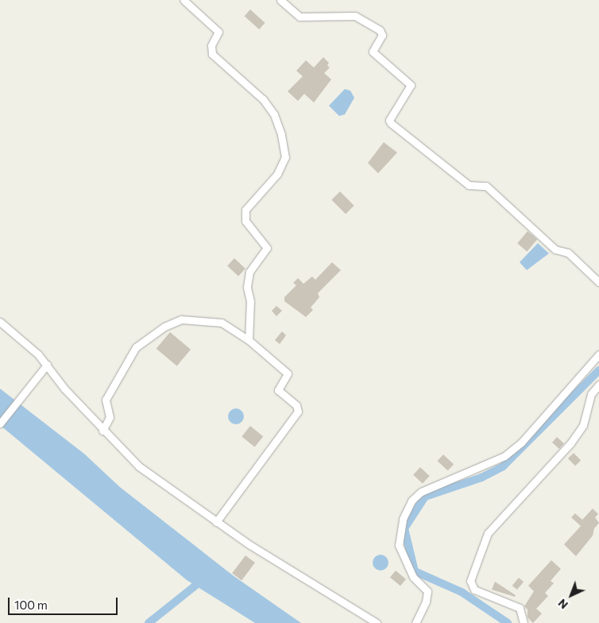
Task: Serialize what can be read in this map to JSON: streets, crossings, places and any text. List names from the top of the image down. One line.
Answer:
{"scale_bar":"100 m","north":"bottom left"}
